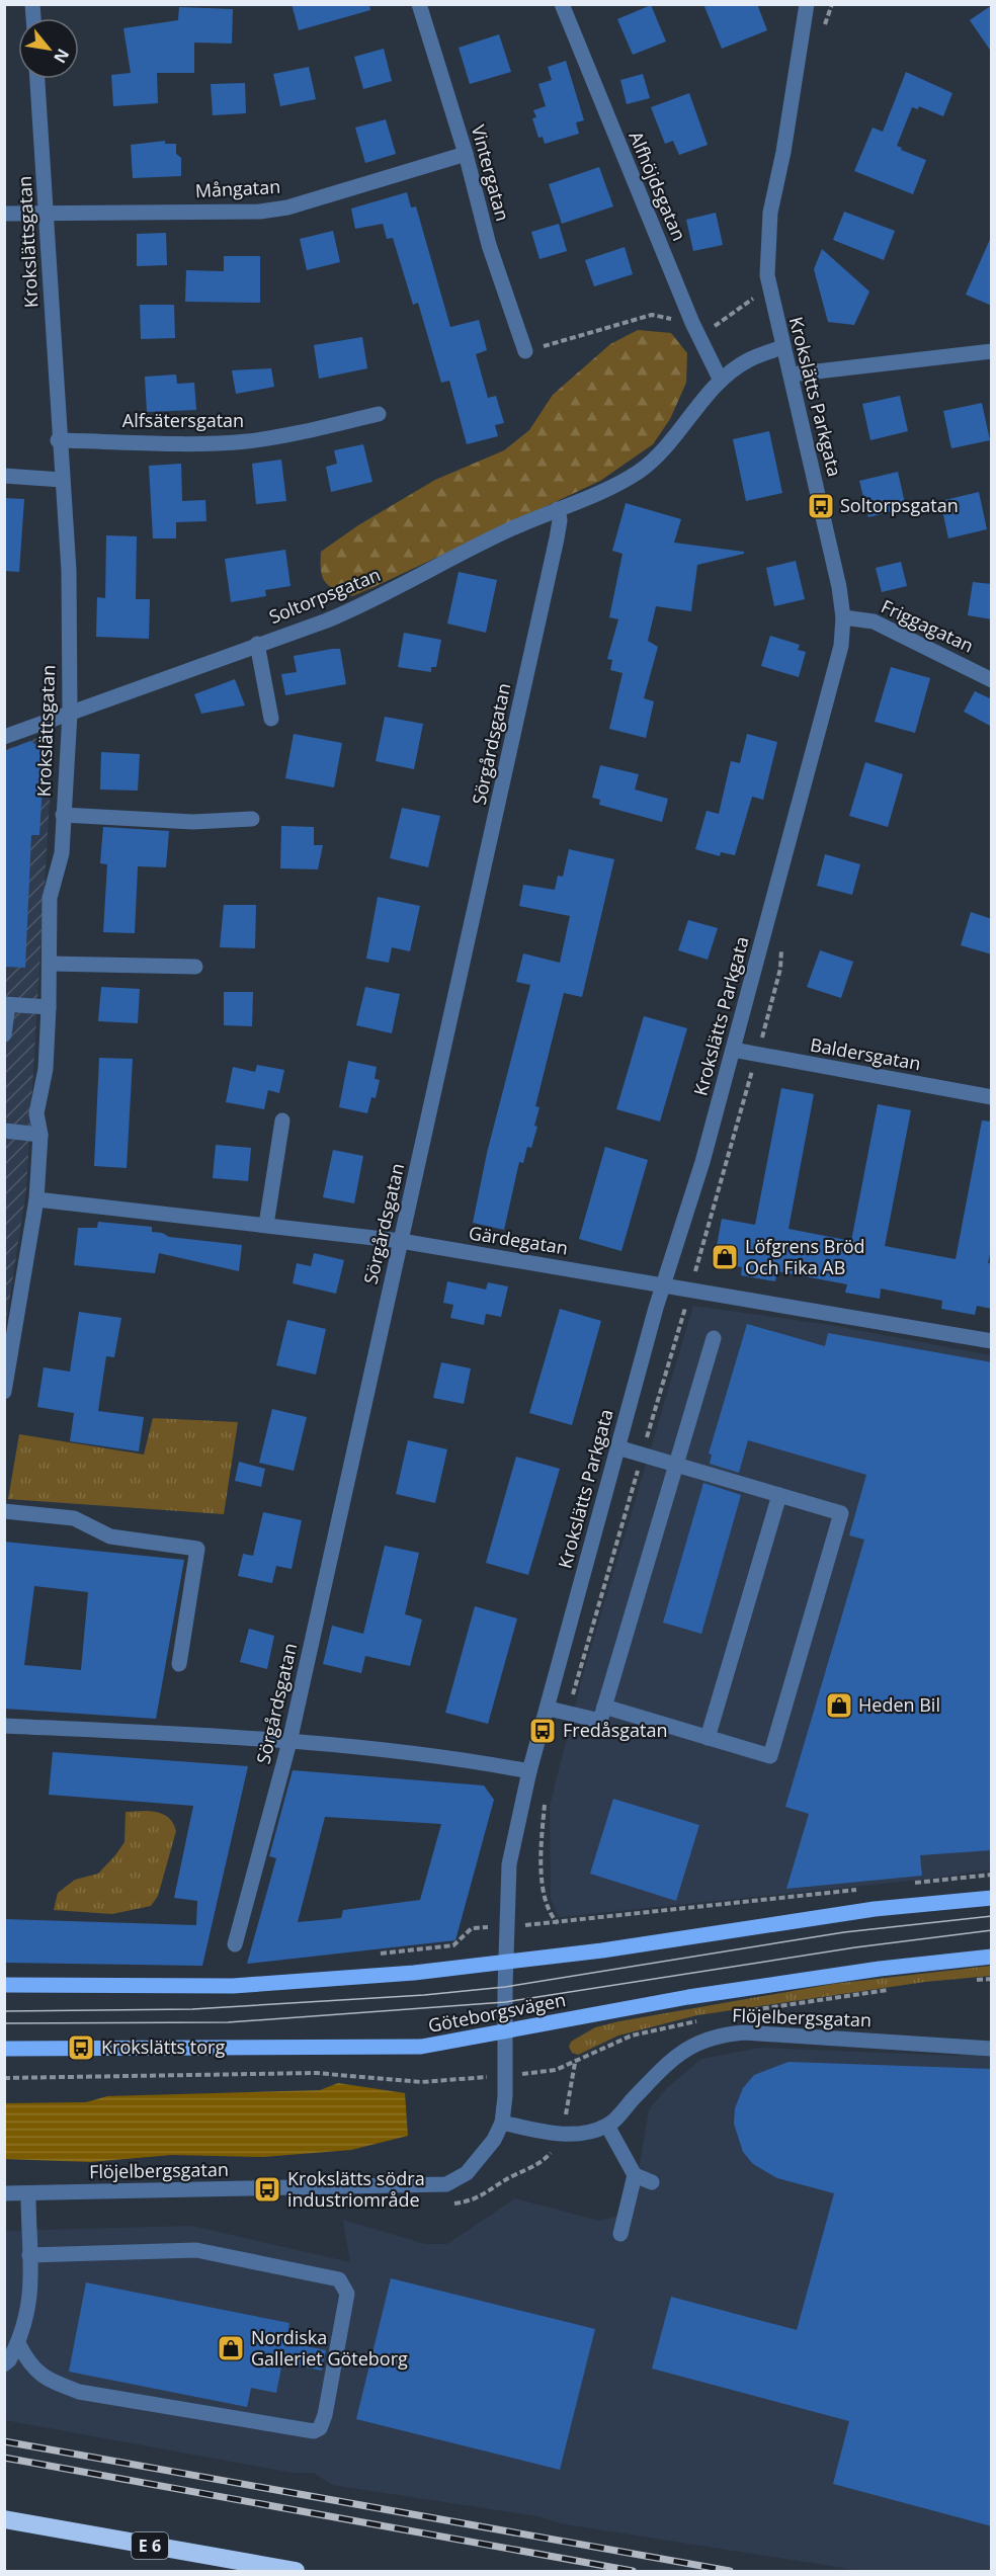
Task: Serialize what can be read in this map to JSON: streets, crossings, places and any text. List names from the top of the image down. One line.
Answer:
{"streets":{"highway":["E 6"],"main road":["Göteborgsvägen"],"street":["Vintergatan","Alfhöjdsgatan","Mångatan","Krokslättsgatan","Krokslätts Parkgata","Alfsätersgatan","Soltorpsgatan","Friggagatan","Sörgårdsgatan","Baldersgatan","Gärdegatan","Flöjelbergsgatan"]},"crossings":[["Vintergatan","Mångatan"],["Alfhöjdsgatan","Soltorpsgatan"],["Mångatan","Krokslättsgatan"],["Krokslättsgatan","Alfsätersgatan"],["Krokslättsgatan","Soltorpsgatan"],["Krokslättsgatan","Gärdegatan"],["Krokslätts Parkgata","Soltorpsgatan"],["Krokslätts Parkgata","Friggagatan"],["Krokslätts Parkgata","Baldersgatan"],["Krokslätts Parkgata","Gärdegatan"],["Krokslätts Parkgata","Göteborgsvägen"],["Krokslätts Parkgata","Flöjelbergsgatan"],["Soltorpsgatan","Sörgårdsgatan"],["Sörgårdsgatan","Gärdegatan"],["Göteborgsvägen","Flöjelbergsgatan"]],"places":{"bus stop":["Soltorpsgatan","Fredåsgatan","Krokslätts torg","Krokslätts södra industriområde"],"shop":["Löfgrens Bröd Och Fika AB","Heden Bil","Nordiska Galleriet Göteborg"]},"north":"bottom right"}
